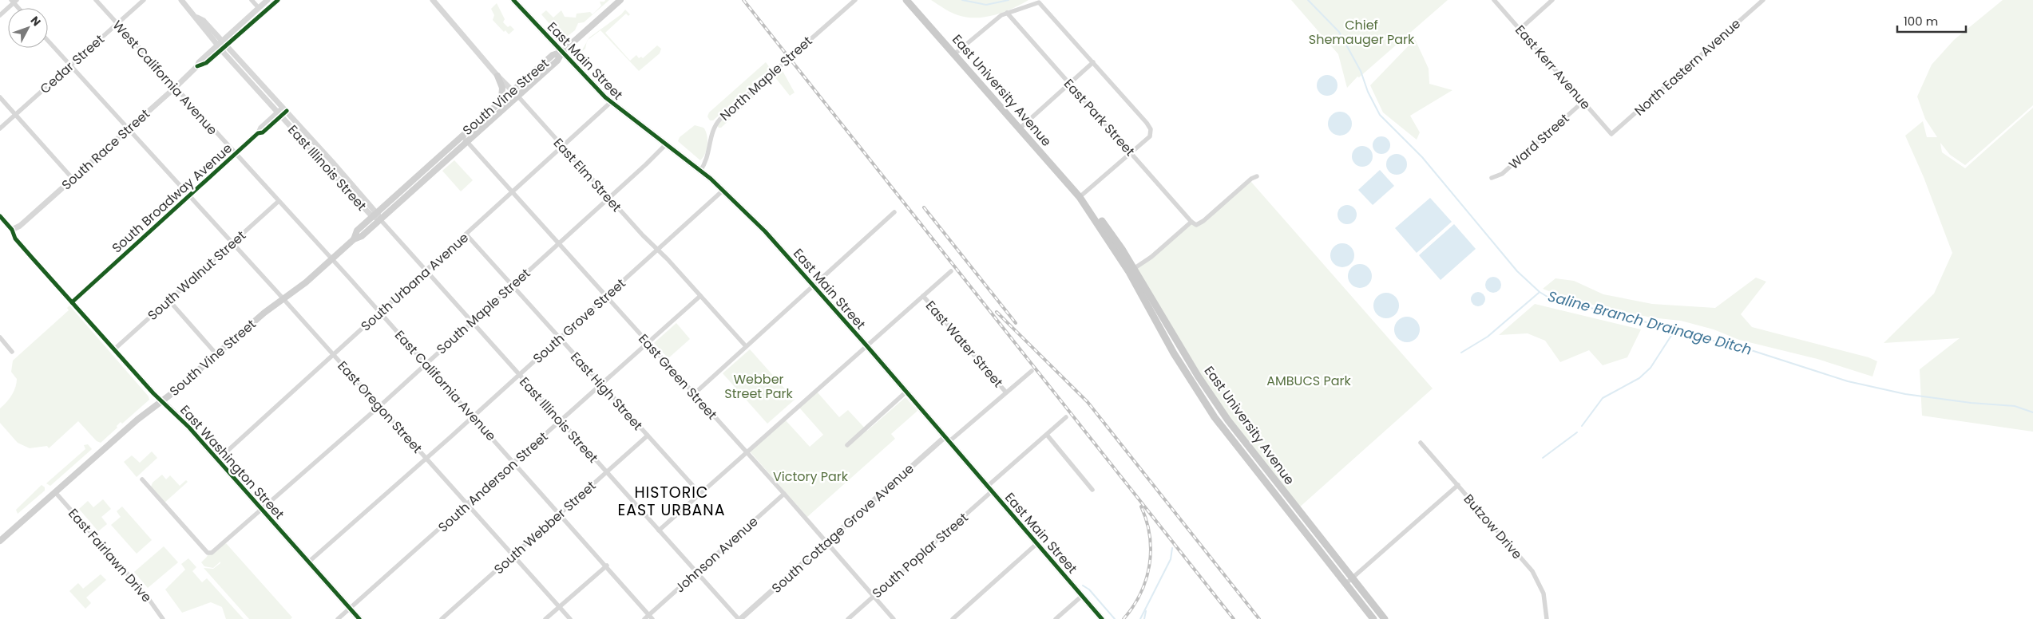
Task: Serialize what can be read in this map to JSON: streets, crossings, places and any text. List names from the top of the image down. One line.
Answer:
{"streets":{"main road":["East Main Street","East University Avenue","South Vine Street","East Washington Street"],"street":["Cedar Street","East Kerr Avenue","North Eastern Avenue","West California Avenue","North Maple Street","East Park Street","Ward Street","South Race Street","East Illinois Street","East Elm Street","South Broadway Avenue","South Walnut Street","South Urbana Avenue","South Maple Street","South Grove Street","East Water Street","East Green Street","East California Avenue","East High Street","East Oregon Street","South Anderson Street","Butzow Drive","South Webber Street","South Cottage Grove Avenue","Johnson Avenue","East Fairlawn Drive","South Poplar Street"]},"crossings":[["East Main Street","North Maple Street"],["East Main Street","South Vine Street"],["East Main Street","South Urbana Avenue"],["East Main Street","South Maple Street"],["East Main Street","South Grove Street"],["East Main Street","South Cottage Grove Avenue"],["East Main Street","South Poplar Street"],["Cedar Street","West California Avenue"],["Cedar Street","East Oregon Street"],["East Kerr Avenue","North Eastern Avenue"],["East Kerr Avenue","Ward Street"],["West California Avenue","South Race Street"],["West California Avenue","South Broadway Avenue"],["West California Avenue","East California Avenue"],["South Vine Street","East Illinois Street"],["South Vine Street","East Elm Street"],["South Vine Street","East Green Street"],["South Vine Street","East California Avenue"],["South Vine Street","East Oregon Street"],["South Vine Street","East Washington Street"],["South Vine Street","East Fairlawn Drive"],["South Race Street","East Illinois Street"],["South Race Street","East Oregon Street"],["South Race Street","East Washington Street"],["East Illinois Street","South Broadway Avenue"],["East Illinois Street","South Urbana Avenue"],["East Illinois Street","South Maple Street"],["East Illinois Street","South Grove Street"],["East Illinois Street","South Anderson Street"],["East Illinois Street","South Webber Street"],["East Illinois Street","South Cottage Grove Avenue"],["East Illinois Street","Johnson Avenue"],["East Elm Street","South Urbana Avenue"],["East Elm Street","South Maple Street"],["East Elm Street","South Grove Street"],["East Elm Street","South Anderson Street"],["South Broadway Avenue","East California Avenue"],["South Broadway Avenue","East Oregon Street"],["South Broadway Avenue","East Washington Street"],["South Walnut Street","East California Avenue"],["South Walnut Street","East Oregon Street"],["South Walnut Street","East Washington Street"],["South Urbana Avenue","East Green Street"],["South Urbana Avenue","East California Avenue"],["South Urbana Avenue","East High Street"],["South Urbana Avenue","East Oregon Street"],["South Urbana Avenue","East Washington Street"],["South Maple Street","East Green Street"],["South Maple Street","East California Avenue"],["South Maple Street","East High Street"],["South Maple Street","East Oregon Street"],["South Maple Street","East Washington Street"],["South Grove Street","East Green Street"],["South Grove Street","East California Avenue"],["South Grove Street","East High Street"],["South Grove Street","East Oregon Street"],["South Grove Street","East Washington Street"],["East Green Street","South Anderson Street"],["East Green Street","South Cottage Grove Avenue"],["East Green Street","Johnson Avenue"],["East Green Street","South Poplar Street"],["East California Avenue","South Anderson Street"],["East California Avenue","South Webber Street"],["East California Avenue","Johnson Avenue"],["East High Street","South Anderson Street"],["East High Street","South Webber Street"],["East Oregon Street","South Anderson Street"],["East Oregon Street","South Webber Street"],["East Washington Street","South Anderson Street"]],"districts":["HISTORIC EAST URBANA"],"water":["Saline Branch Drainage Ditch"],"parks":["Chief Shemauger Park","Webber Street Park","AMBUCS Park","Victory Park"],"scale_bar":"100 m","north":"top right"}
